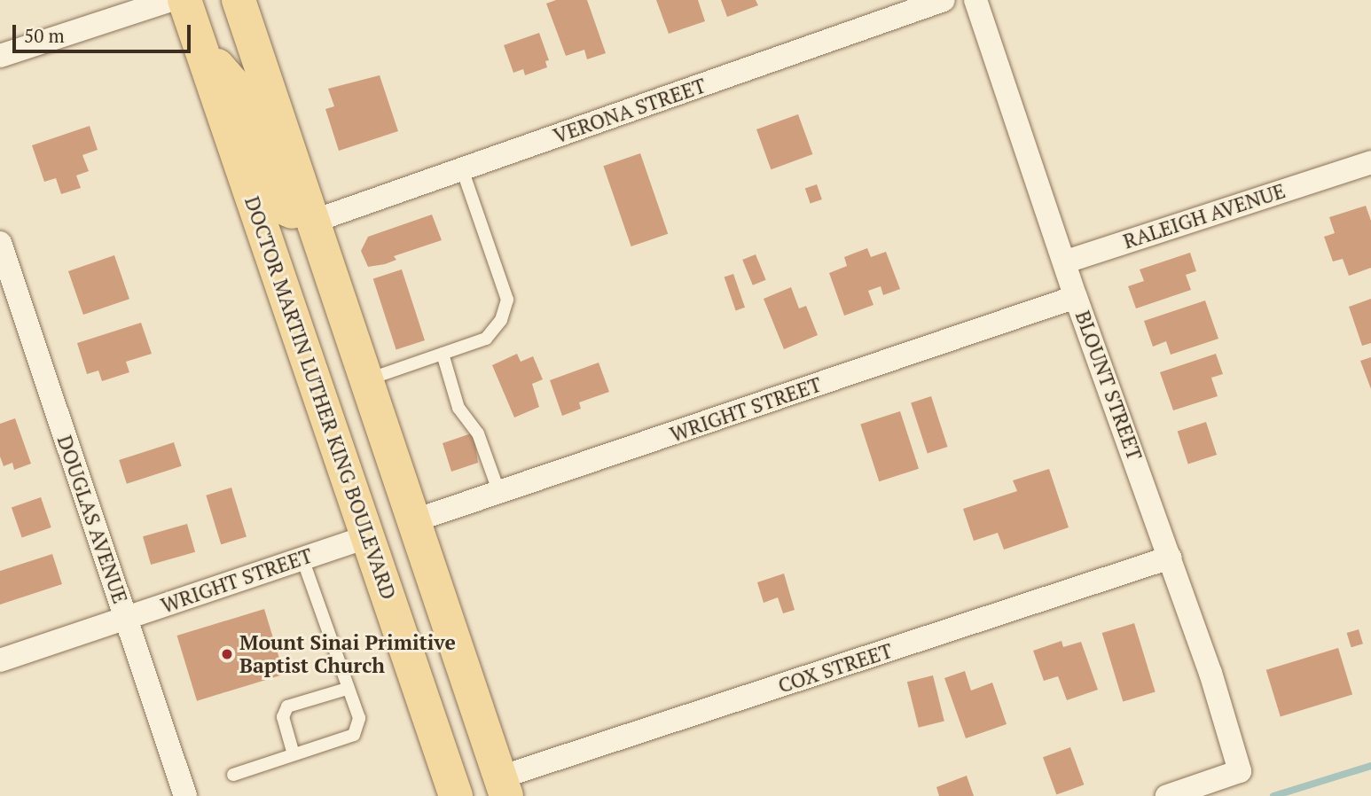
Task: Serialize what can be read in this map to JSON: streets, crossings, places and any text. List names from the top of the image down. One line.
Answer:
{"streets":{"main road":["DOCTOR MARTIN LUTHER KING BOULEVARD"],"street":["VERONA STREET","RALEIGH AVENUE","BLOUNT STREET","WRIGHT STREET","DOUGLAS AVENUE","COX STREET"]},"crossings":[["RALEIGH AVENUE","BLOUNT STREET"],["BLOUNT STREET","WRIGHT STREET"],["BLOUNT STREET","COX STREET"],["DOCTOR MARTIN LUTHER KING BOULEVARD","WRIGHT STREET"],["WRIGHT STREET","DOUGLAS AVENUE"]],"places":["Mount Sinai Primitive Baptist Church"],"scale_bar":"50 m"}
